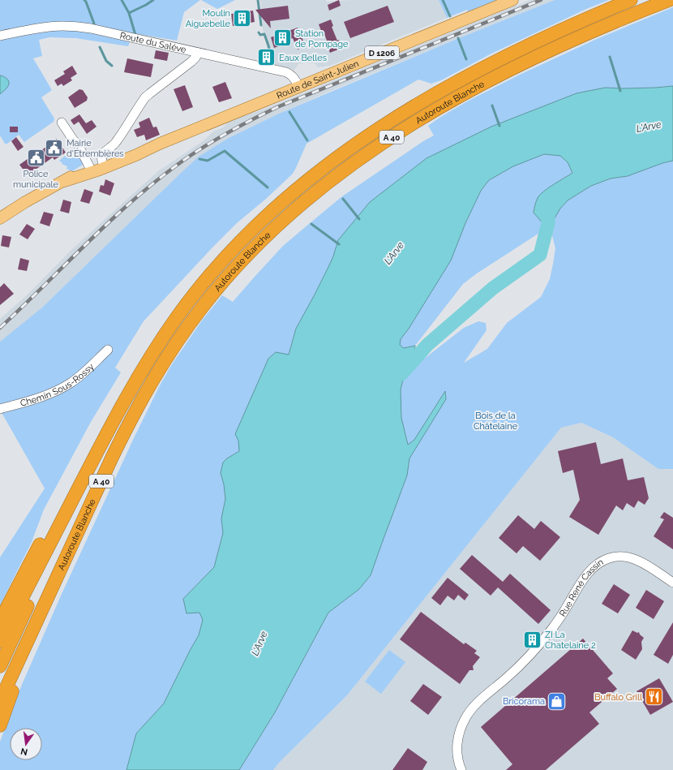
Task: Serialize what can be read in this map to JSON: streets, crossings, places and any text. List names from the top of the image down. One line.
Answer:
{"streets":{"highway":["Autoroute Blanche","A 40"],"main road":["D 1206","Route de Saint-Julien"],"street":["Route du Salève","Chemin Sous-Rossy","Rue René Cassin"]},"crossings":[["Route du Salève","Route de Saint-Julien"]],"water":["L'Arve"],"parks":["Bois de la Châtelaine"],"places":{"building":["Moulin Aiguebelle","Station de Pompage","Eaux Belles","ZI La Chatelaine 2"],"public building":["Mairie d'Étrembières","Police municipale"],"restaurant":["Buffalo Grill"],"shop":["Bricorama"]},"north":"bottom"}
